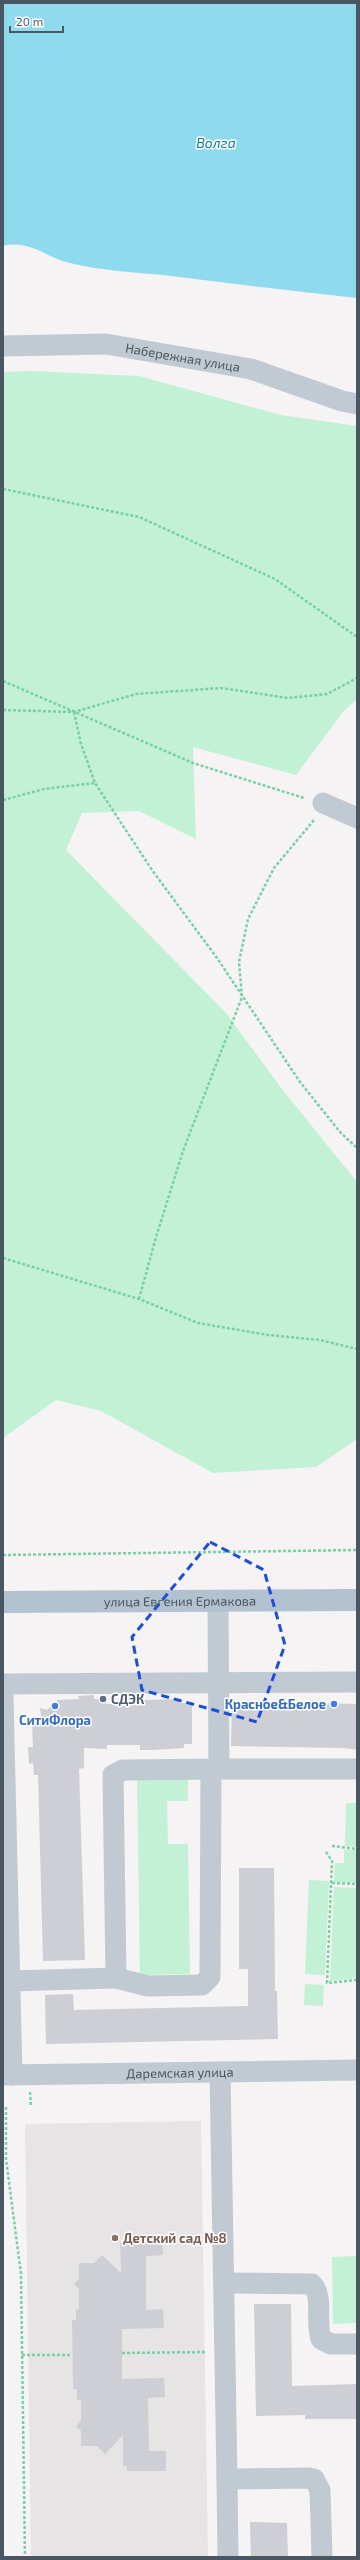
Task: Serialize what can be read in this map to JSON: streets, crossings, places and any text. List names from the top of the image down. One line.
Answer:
{"streets":{"main road":["улица Евгения Ермакова"],"street":["Набережная улица","Даремская улица"]},"water":["Волга"],"places":["СДЭК","Красное&Белое","СитиФлора","Детский сад №8"],"scale_bar":"20 m"}
